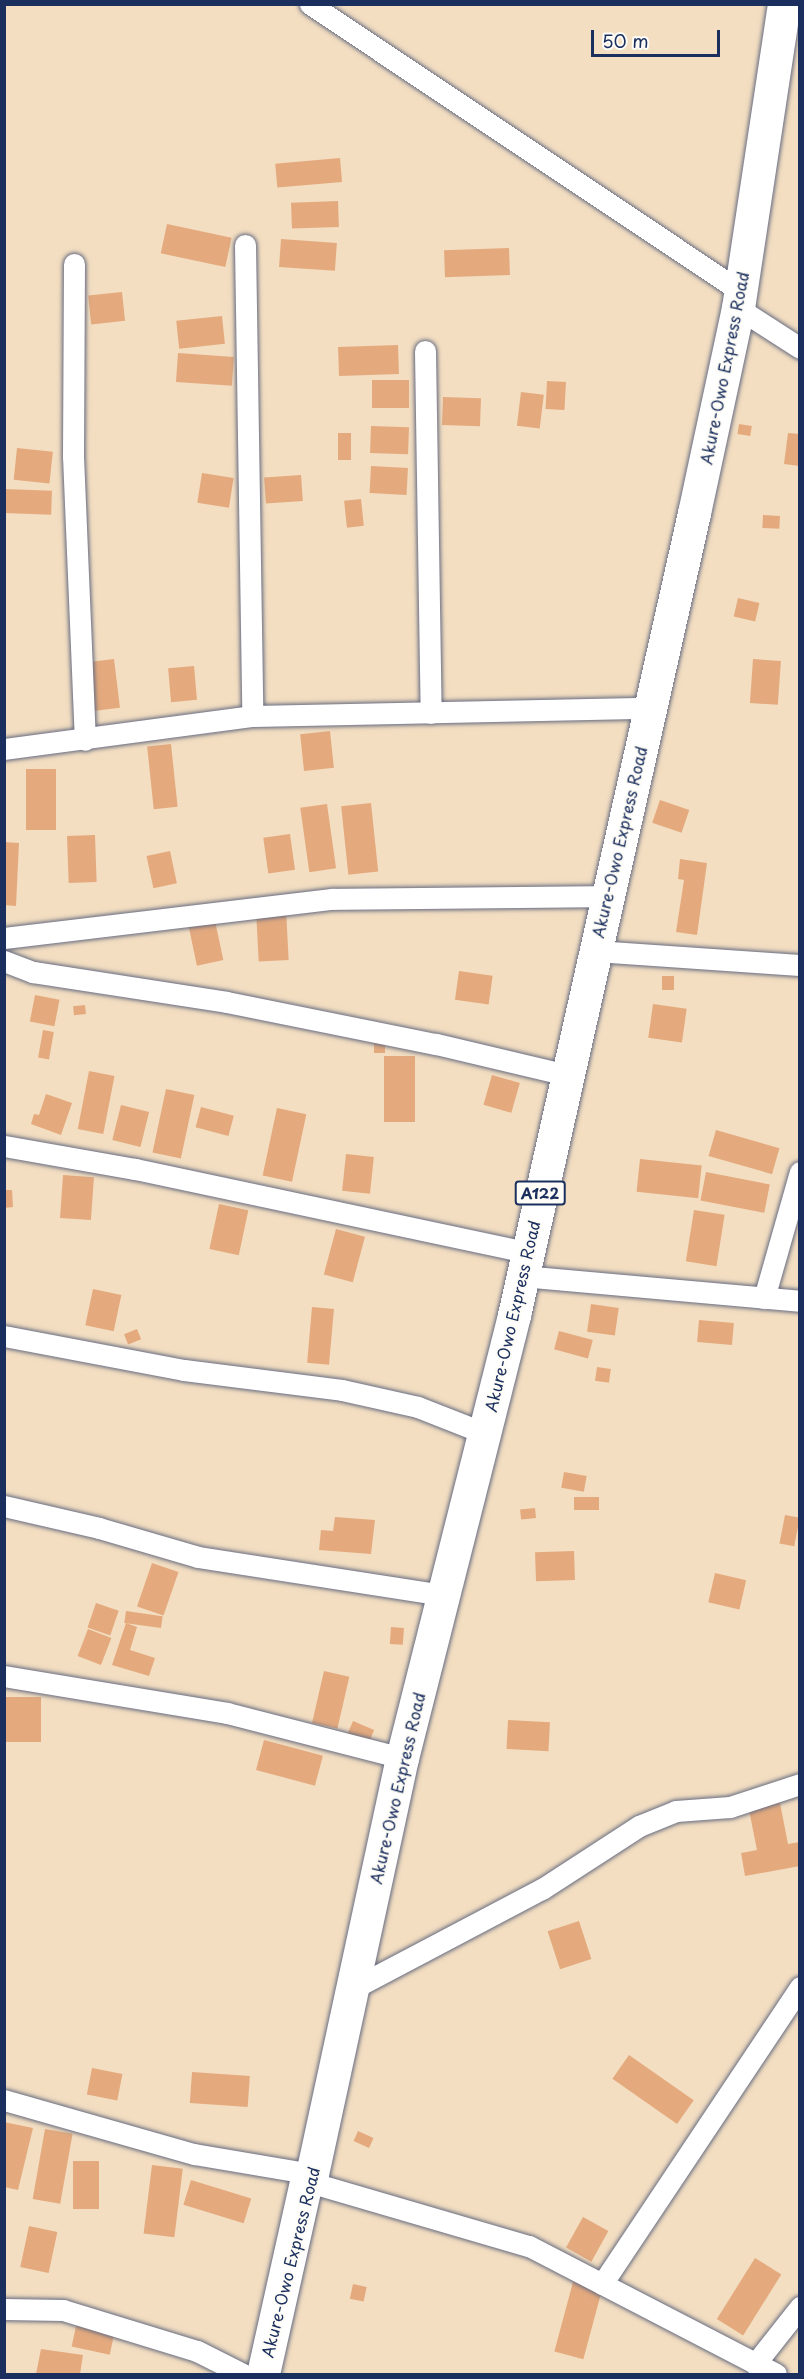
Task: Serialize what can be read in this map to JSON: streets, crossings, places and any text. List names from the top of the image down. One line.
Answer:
{"streets":{"highway":["Akure-Owo Express Road","A122"]},"scale_bar":"50 m"}
